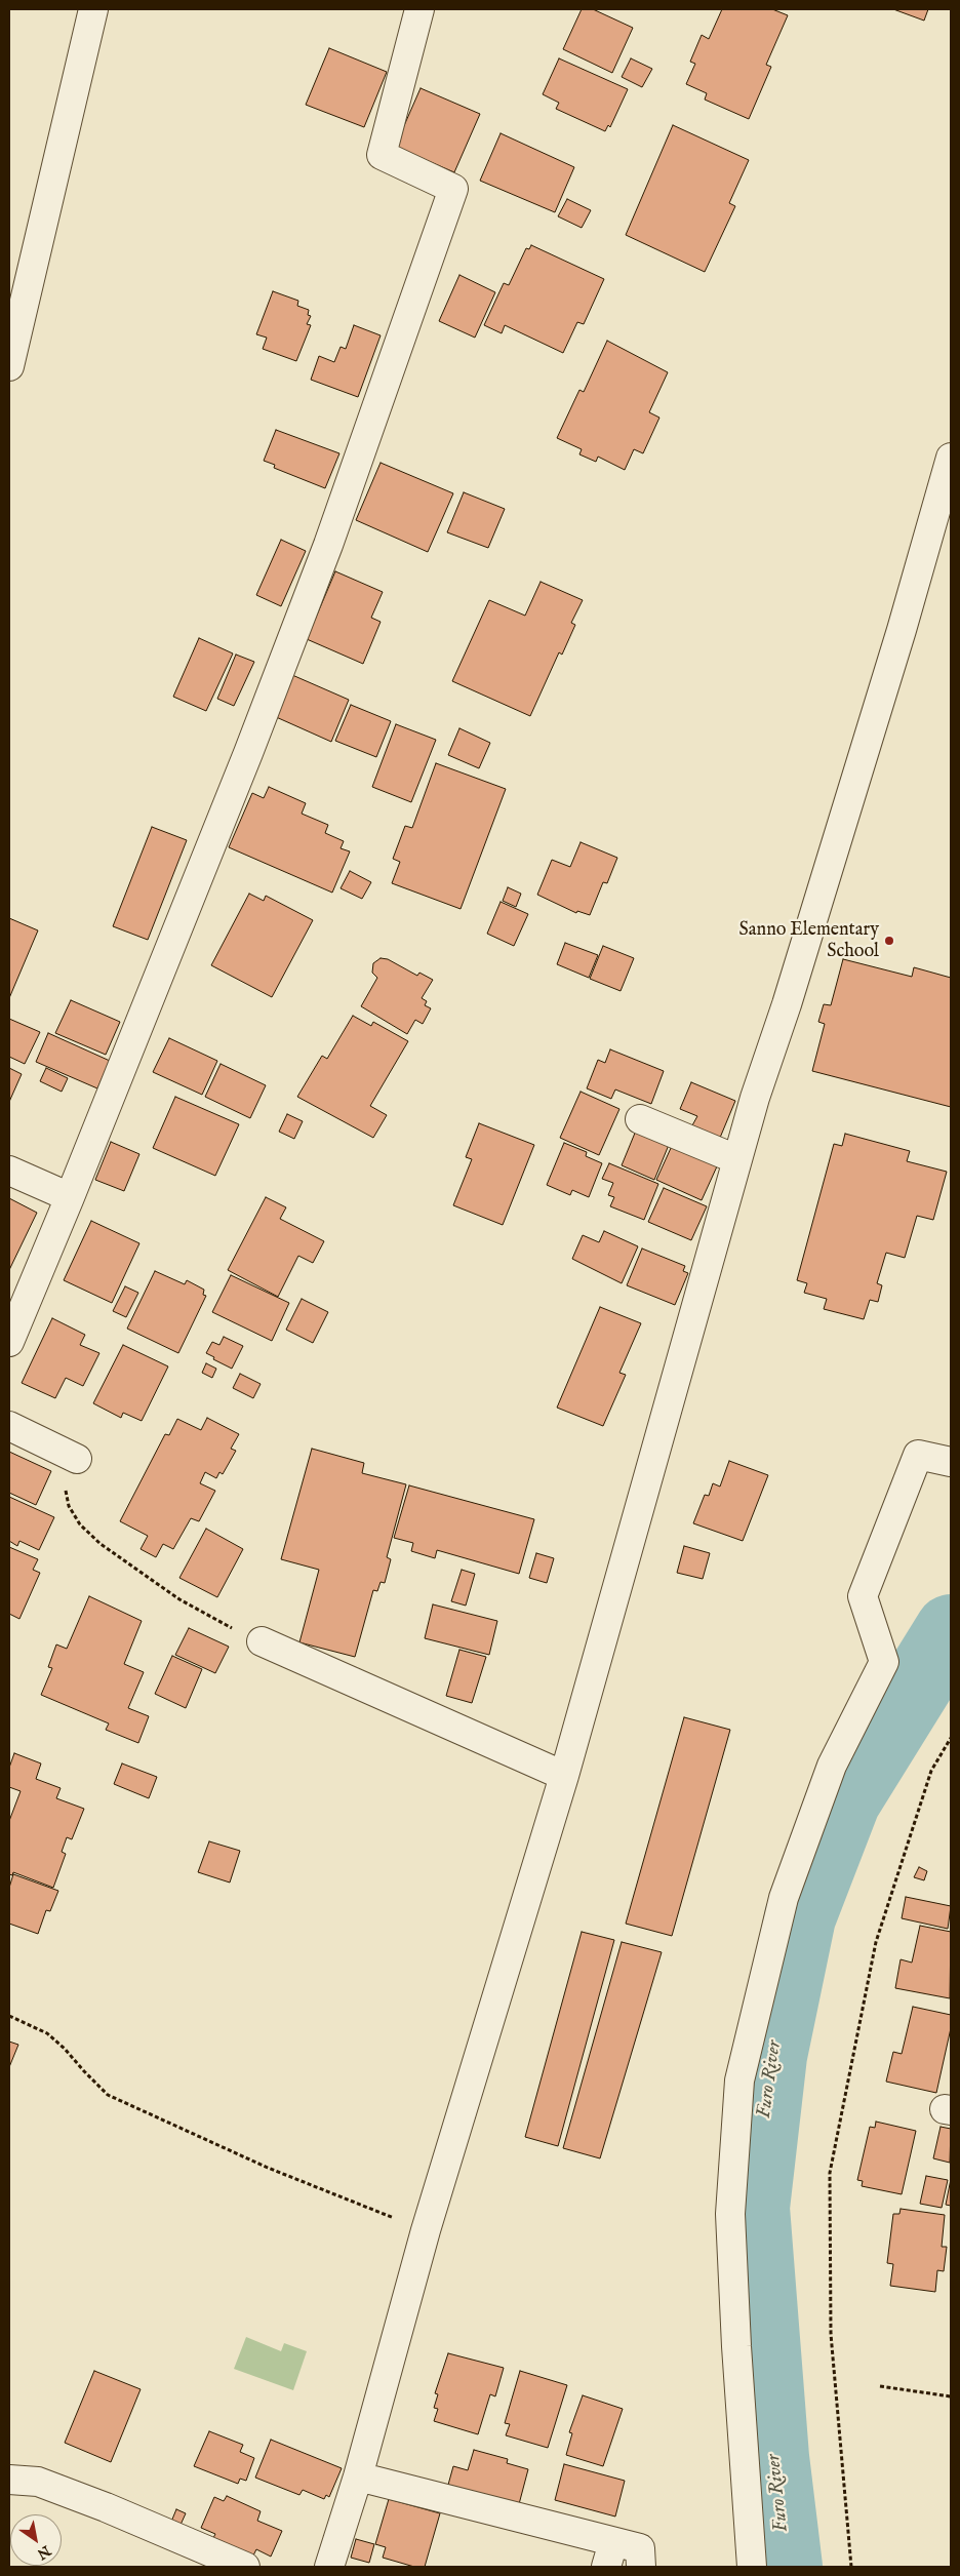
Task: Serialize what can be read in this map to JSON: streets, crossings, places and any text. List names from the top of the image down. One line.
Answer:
{"water":["Furo River"],"places":["Sanno Elementary School"],"north":"bottom right"}
